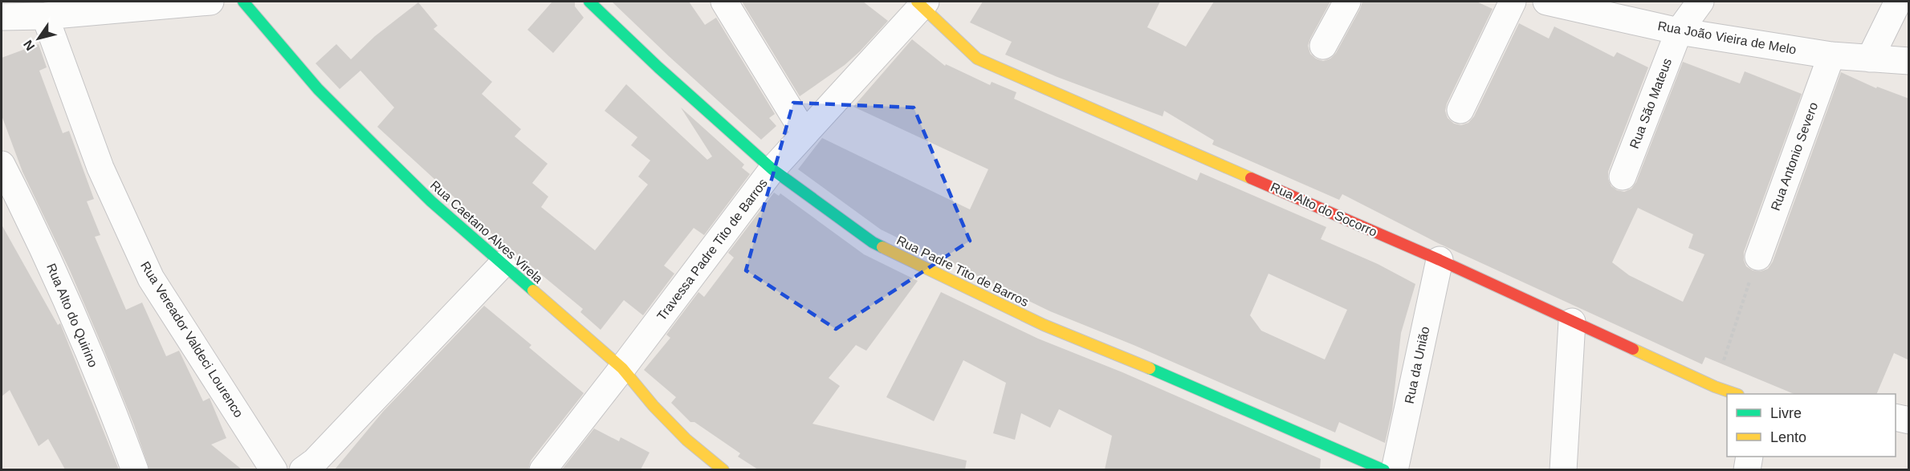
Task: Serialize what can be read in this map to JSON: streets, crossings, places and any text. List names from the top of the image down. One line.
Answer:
{"streets":{"street":["Rua João Vieira de Melo","Rua São Mateus","Rua Antonio Severo","Rua Alto do Socorro","Rua Caetano Alves Virela","Travessa Padre Tito de Barros","Rua Padre Tito de Barros","Rua Alto do Quirino","Rua Vereador Valdeci Lourenco","Rua da União"]},"crossings":[["Rua João Vieira de Melo","Rua São Mateus"],["Rua João Vieira de Melo","Rua Antonio Severo"],["Rua Alto do Socorro","Travessa Padre Tito de Barros"],["Rua Alto do Socorro","Rua da União"],["Rua Caetano Alves Virela","Travessa Padre Tito de Barros"],["Travessa Padre Tito de Barros","Rua Padre Tito de Barros"]],"legend":["Livre","Lento"],"north":"bottom left"}
